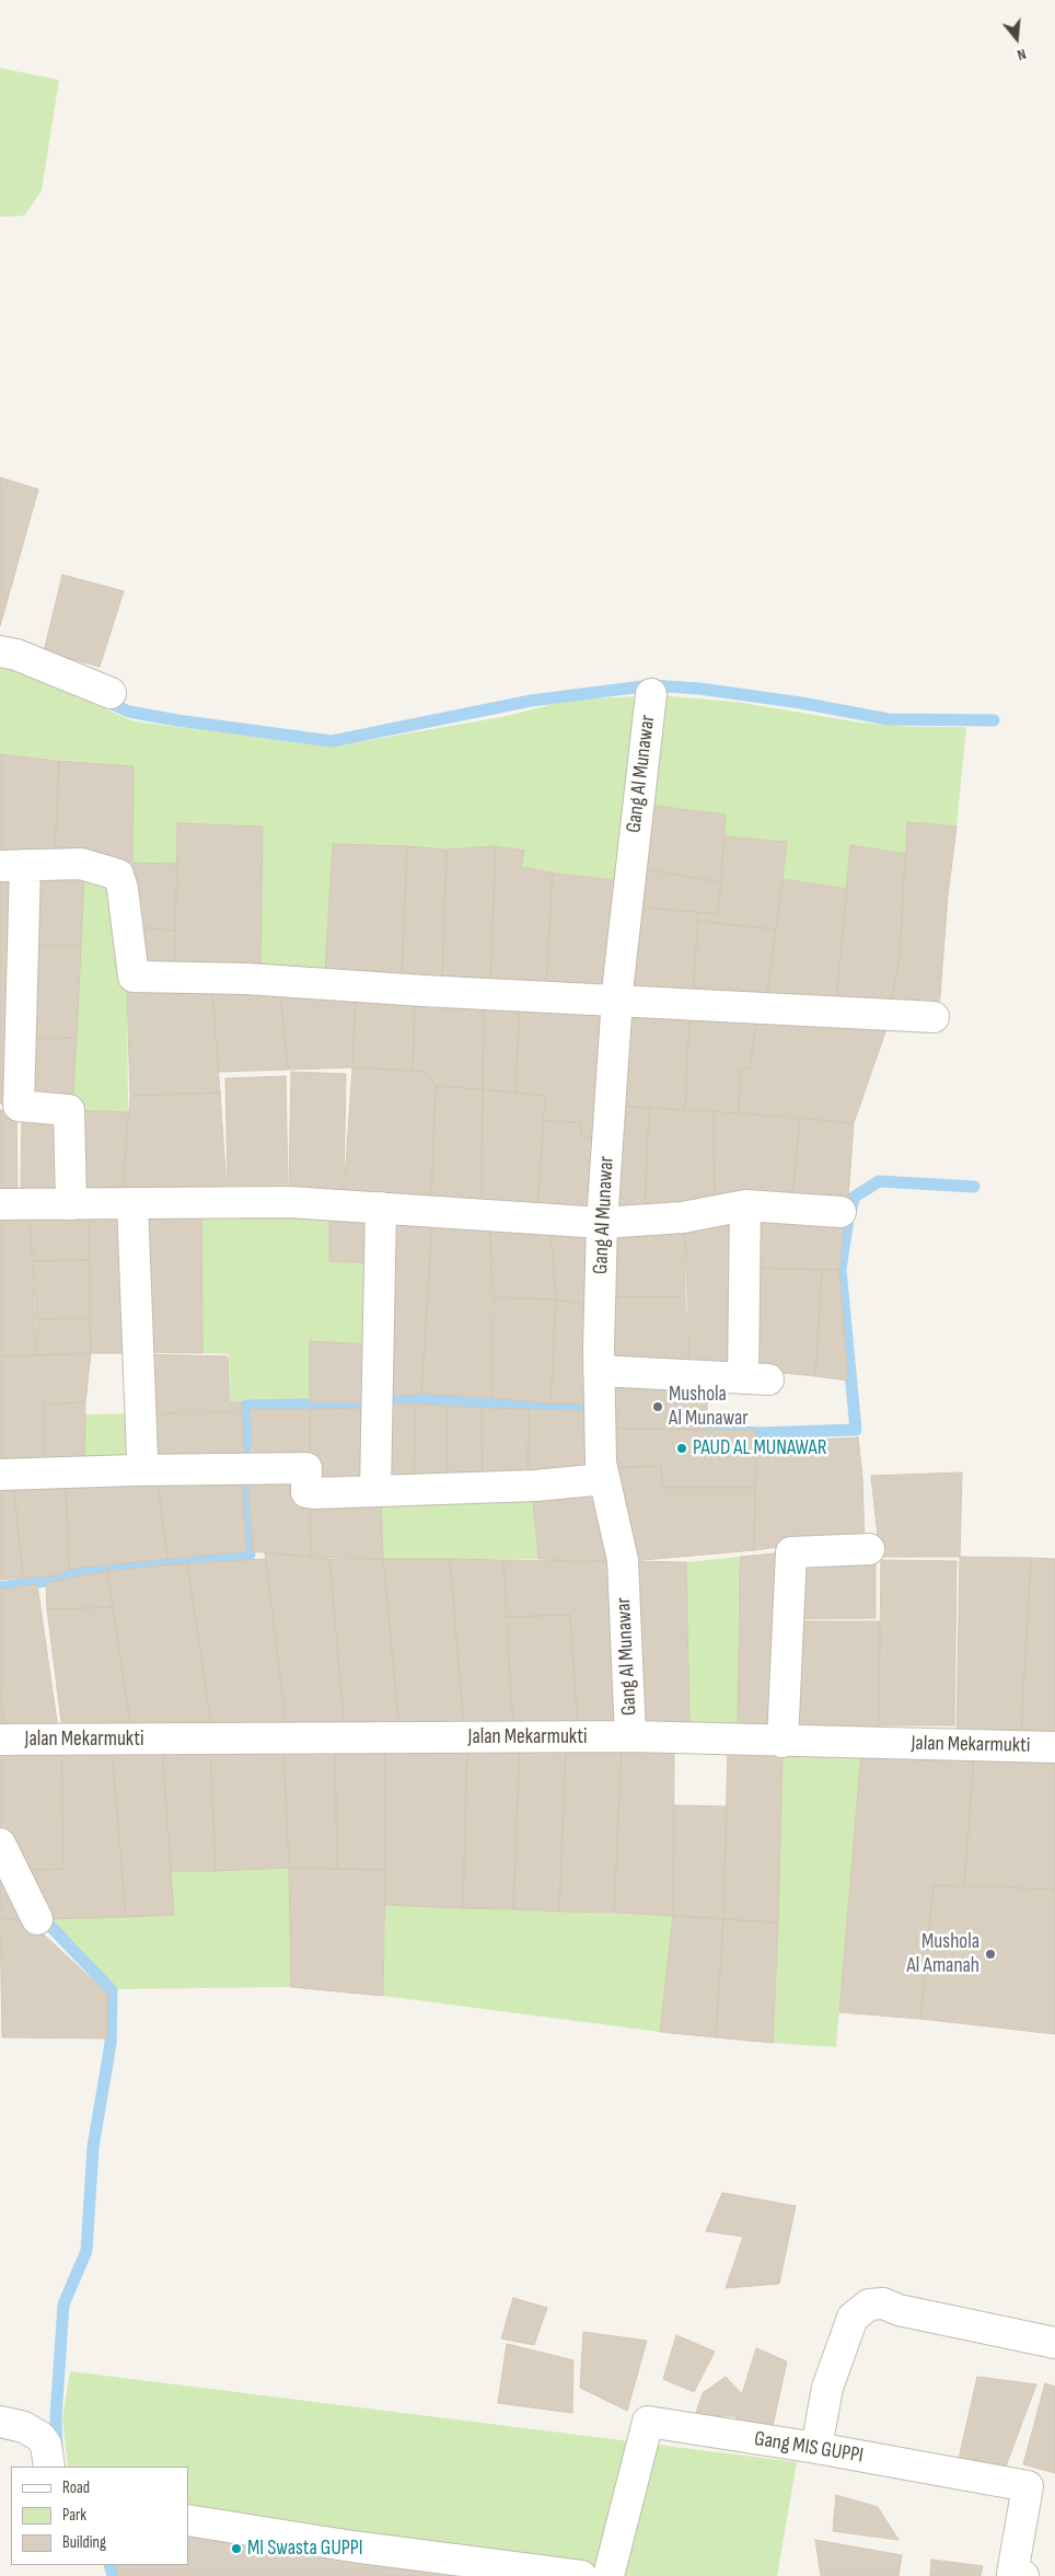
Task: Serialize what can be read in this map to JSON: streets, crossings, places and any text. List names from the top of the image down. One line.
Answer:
{"streets":{"street":["Gang Al Munawar","Jalan Mekarmukti","Gang MIS GUPPI"]},"crossings":[["Gang Al Munawar","Jalan Mekarmukti"]],"places":["Mushola Al Munawar","PAUD AL MUNAWAR","Mushola Al Amanah","MI Swasta GUPPI"],"legend":["Road","Park","Building"],"north":"bottom"}
